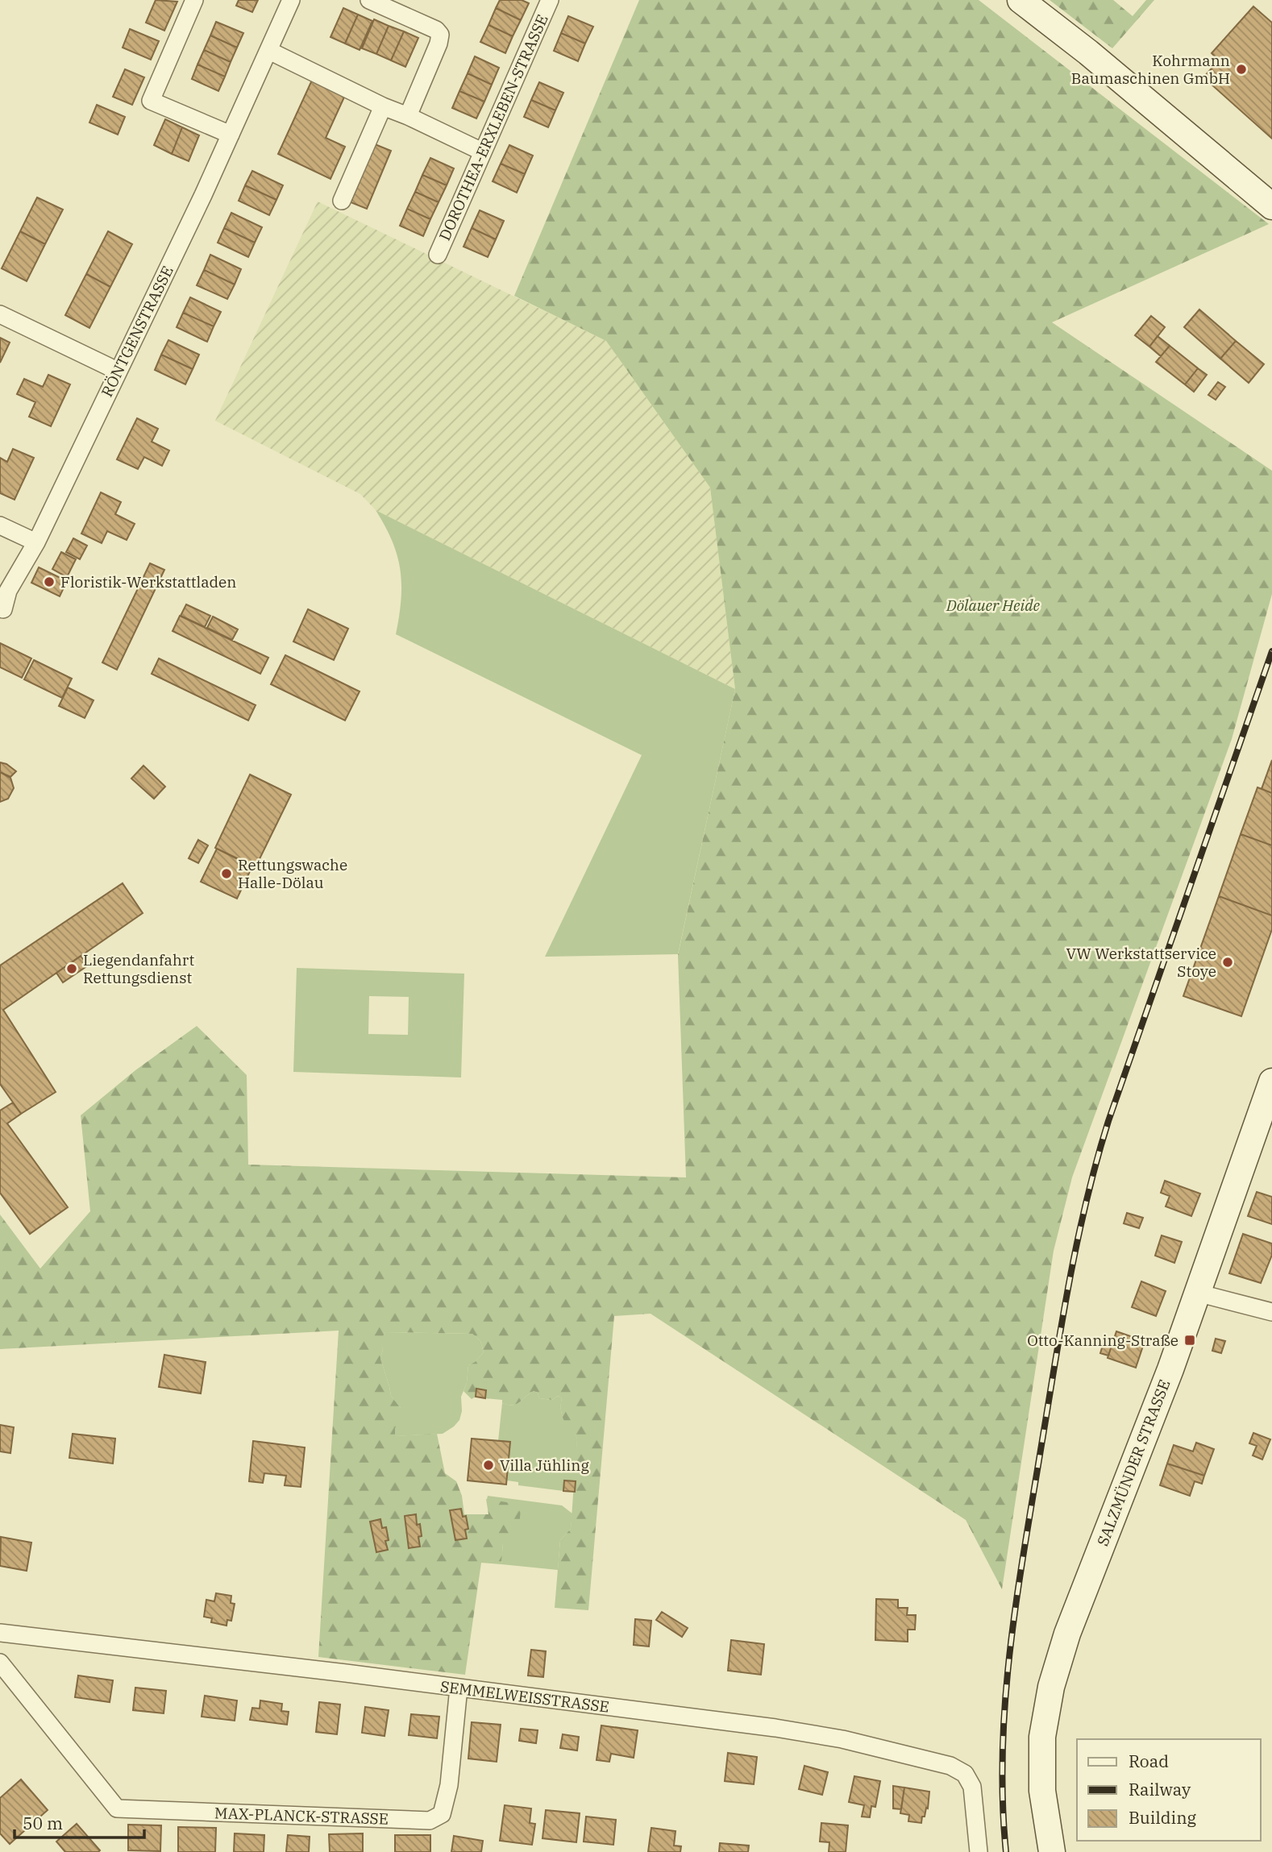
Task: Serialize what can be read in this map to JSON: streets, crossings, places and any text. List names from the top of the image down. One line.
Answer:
{"streets":{"main road":["SALZMÜNDER STRASSE"],"street":["DOROTHEA-ERXLEBEN-STRASSE","RÖNTGENSTRASSE","SEMMELWEISSTRASSE","MAX-PLANCK-STRASSE"]},"crossings":[["SEMMELWEISSTRASSE","MAX-PLANCK-STRASSE"]],"parks":["Dölauer Heide"],"places":{"other":["Kohrmann Baumaschinen GmbH","Floristik-Werkstattladen","Rettungswache Halle-Dölau","VW Werkstattservice Stoye","Liegendanfahrt Rettungsdienst","Villa Jühling"],"transit":["Otto-Kanning-Straße"]},"legend":["Road","Railway","Building"],"scale_bar":"50 m"}
